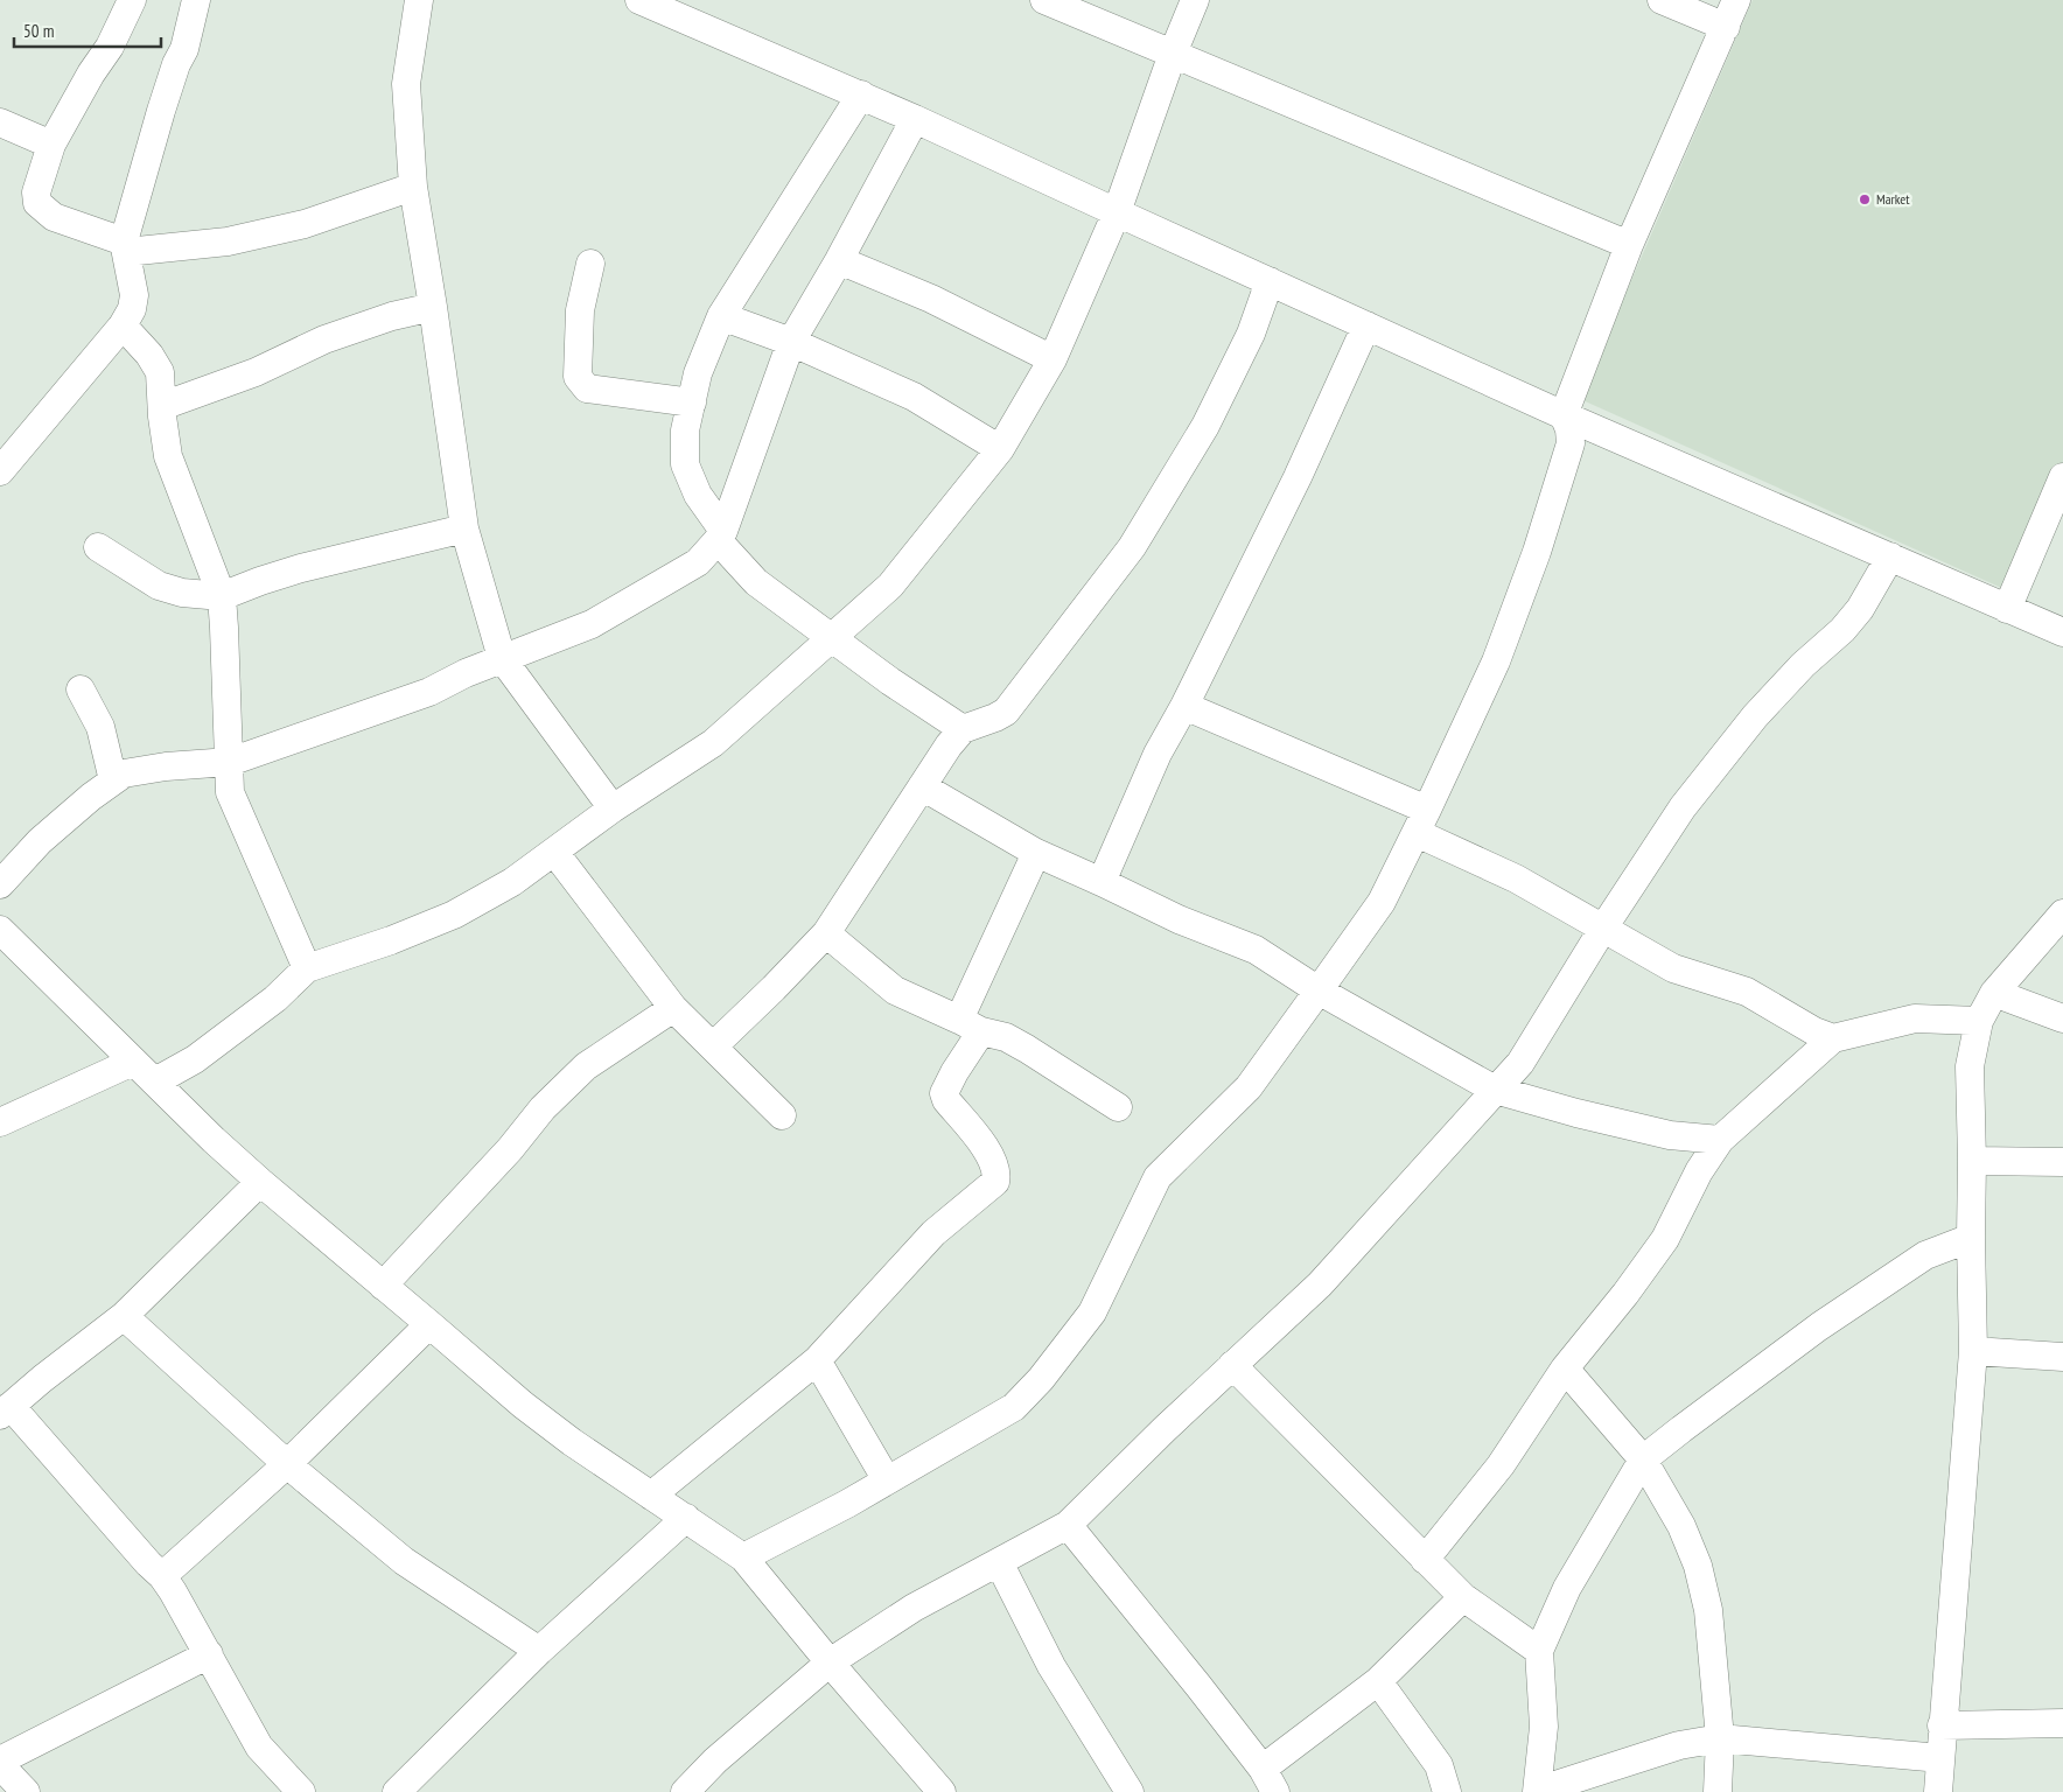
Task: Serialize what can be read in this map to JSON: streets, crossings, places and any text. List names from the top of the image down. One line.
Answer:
{"places":["Market"],"scale_bar":"50 m"}
